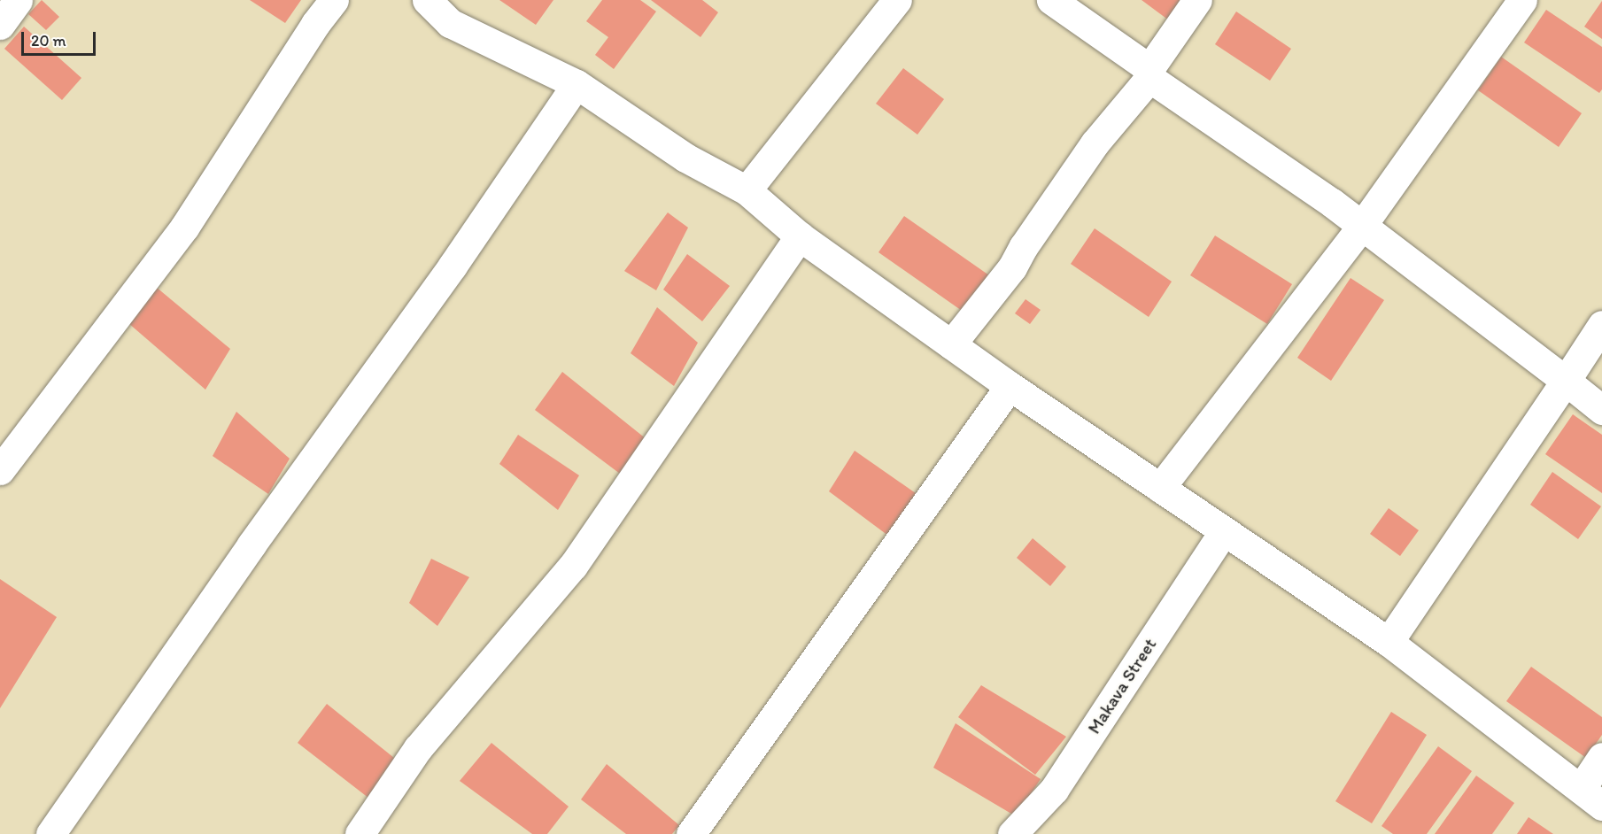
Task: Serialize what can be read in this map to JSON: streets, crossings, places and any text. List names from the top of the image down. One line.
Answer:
{"streets":{"street":["Makava Street"]},"scale_bar":"20 m"}
